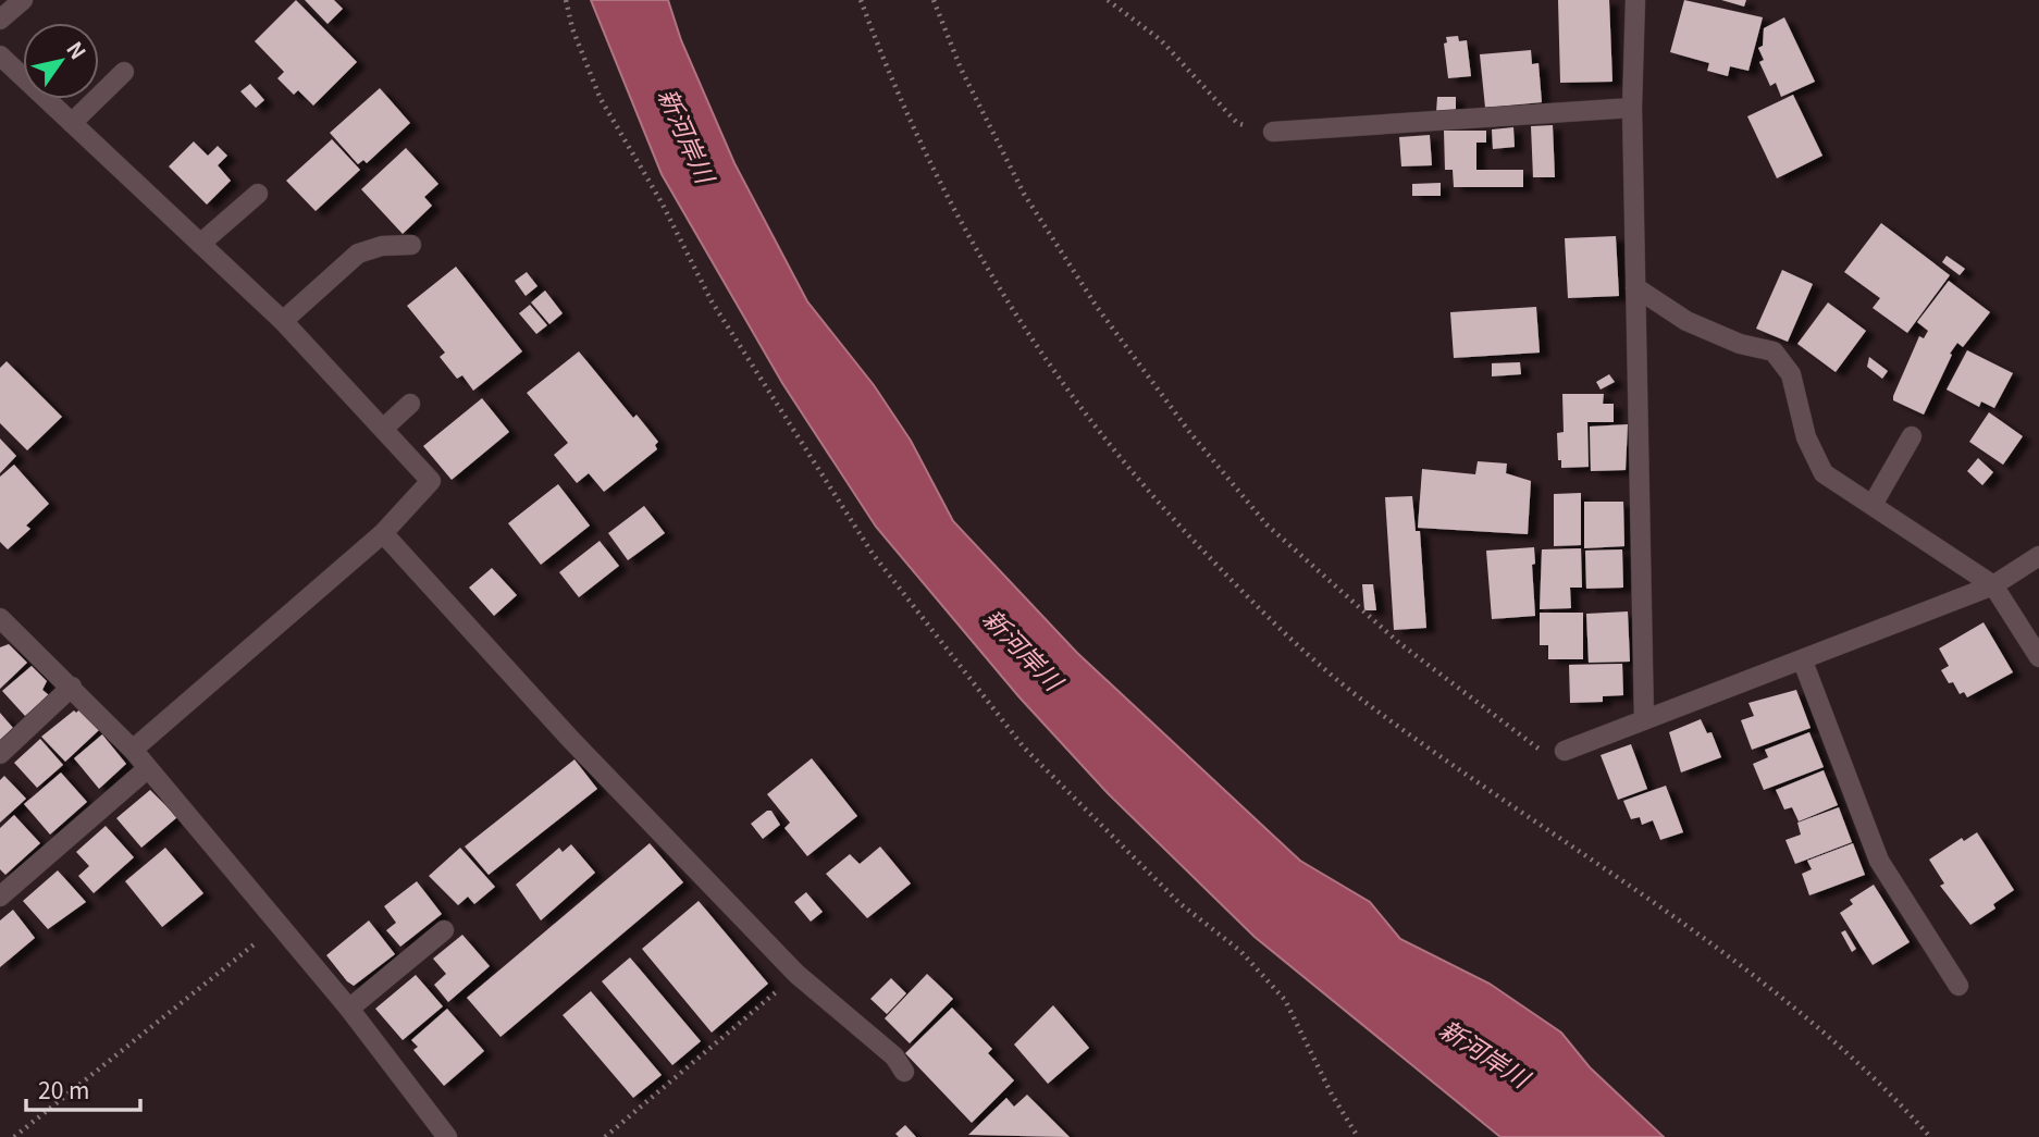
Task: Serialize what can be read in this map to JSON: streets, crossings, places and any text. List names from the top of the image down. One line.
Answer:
{"water":["新河岸川"],"scale_bar":"20 m","north":"top right"}
